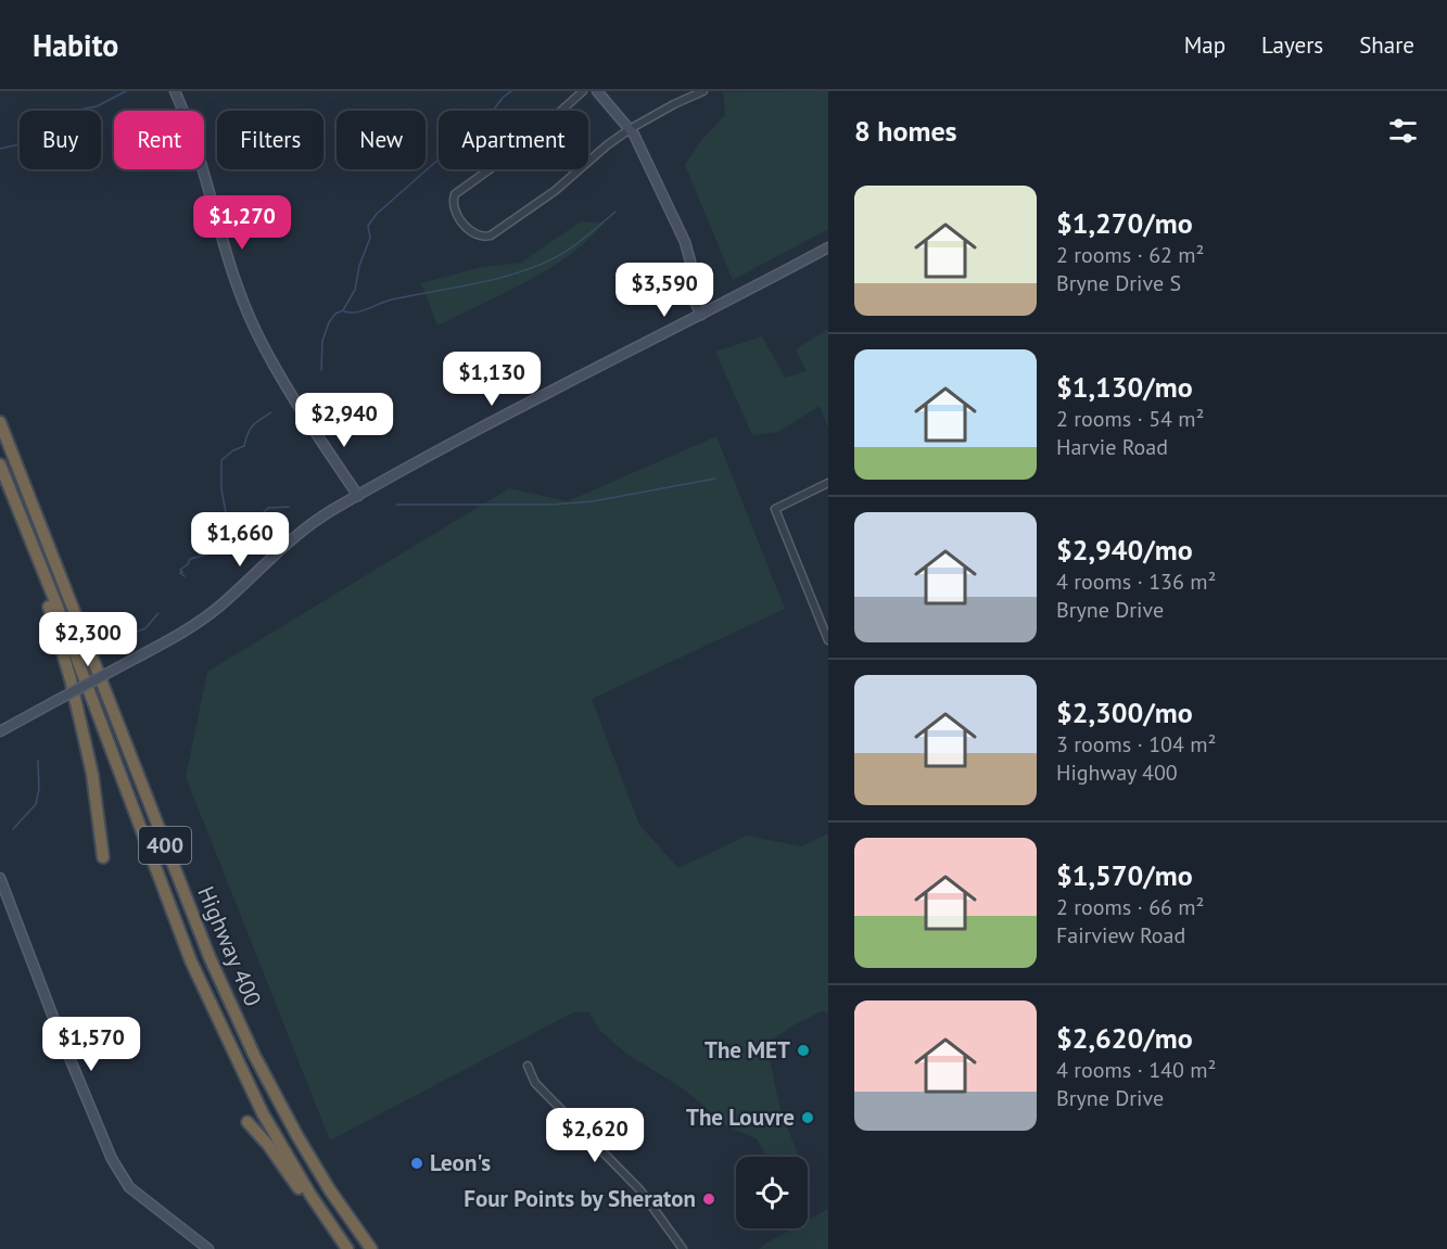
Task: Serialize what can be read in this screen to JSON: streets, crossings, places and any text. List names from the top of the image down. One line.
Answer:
{"streets":{"highway":["400","Highway 400"]},"places":["The MET","The Louvre","Leon's","Four Points by Sheraton"],"page":{"header":"Habito","nav":["Map","Layers","Share"],"heading":"8 homes","chip":["Buy","Rent","Filters","New","Apartment"],"list":[{"name":"$1,270/mo","note":"2 rooms · 62 m² · Bryne Drive S"},{"name":"$1,130/mo","note":"2 rooms · 54 m² · Harvie Road"},{"name":"$2,940/mo","note":"4 rooms · 136 m² · Bryne Drive"},{"name":"$2,300/mo","note":"3 rooms · 104 m² · Highway 400"},{"name":"$1,570/mo","note":"2 rooms · 66 m² · Fairview Road"},{"name":"$2,620/mo","note":"4 rooms · 140 m² · Bryne Drive"}],"price":["$1,270","$3,590","$1,130","$2,940","$1,660","$2,300","$1,570","$2,620"]}}
